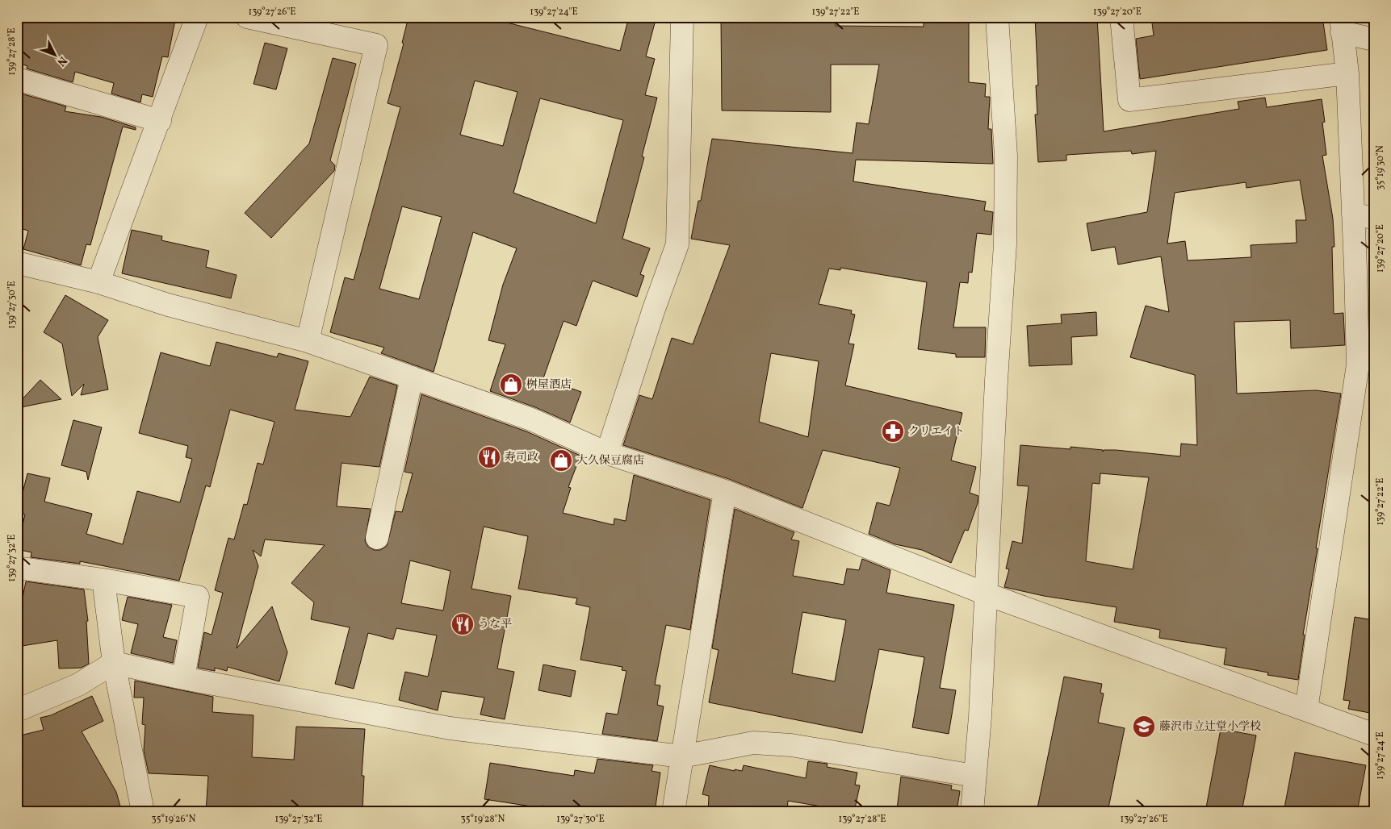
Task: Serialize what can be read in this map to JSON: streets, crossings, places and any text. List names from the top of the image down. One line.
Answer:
{"places":{"shop":["桝屋酒店","大久保豆腐店"],"pharmacy":["クリエイト"],"restaurant":["寿司政","うな平"],"school or university":["藤沢市立辻堂小学校"]},"north":"bottom right","coordinates":["139°27'26\"E","139°27'24\"E","139°27'22\"E","139°27'20\"E","139°27'28\"E","35°19'30\"N","139°27'30\"E","139°27'32\"E","35°19'26\"N","35°19'28\"N"]}
